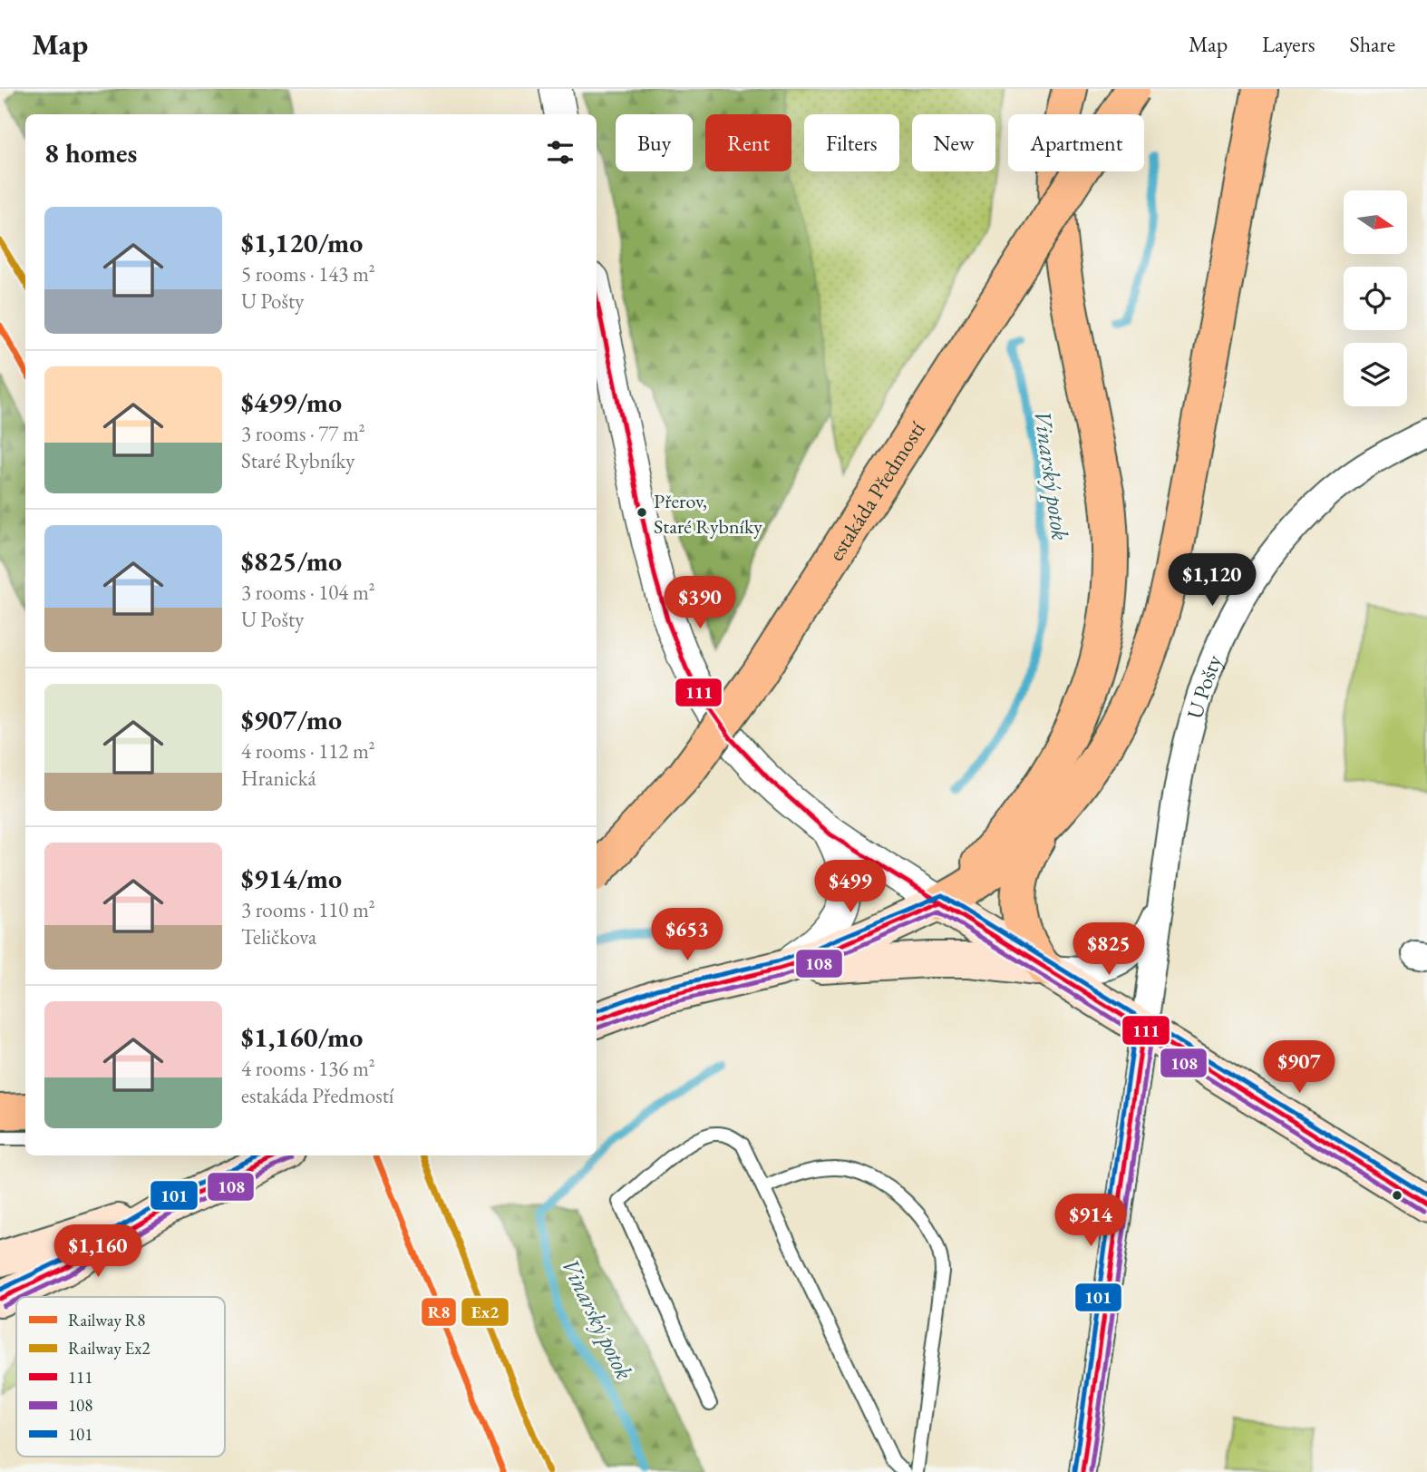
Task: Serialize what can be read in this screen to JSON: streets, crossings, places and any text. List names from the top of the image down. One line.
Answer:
{"streets":{"main road":["estakáda Předmostí"],"street":["U Pošty"]},"water":["Vinarský potok"],"places":["Přerov, Staré Rybníky"],"lines":["rail line Ex2","transit line 111","rail line R8","transit line 101","transit line 108"],"legend":["Railway R8","Railway Ex2","111","108","101"],"north":"right","page":{"header":"Map","nav":["Map","Layers","Share"],"chip":["Buy","Rent","Filters","New","Apartment"],"heading":"8 homes","list":[{"name":"$1,120/mo","note":"5 rooms · 143 m² · U Pošty"},{"name":"$499/mo","note":"3 rooms · 77 m² · Staré Rybníky"},{"name":"$825/mo","note":"3 rooms · 104 m² · U Pošty"},{"name":"$907/mo","note":"4 rooms · 112 m² · Hranická"},{"name":"$914/mo","note":"3 rooms · 110 m² · Teličkova"},{"name":"$1,160/mo","note":"4 rooms · 136 m² · estakáda Předmostí"}],"price":["$1,120","$390","$499","$653","$825","$907","$914","$1,160"]}}
